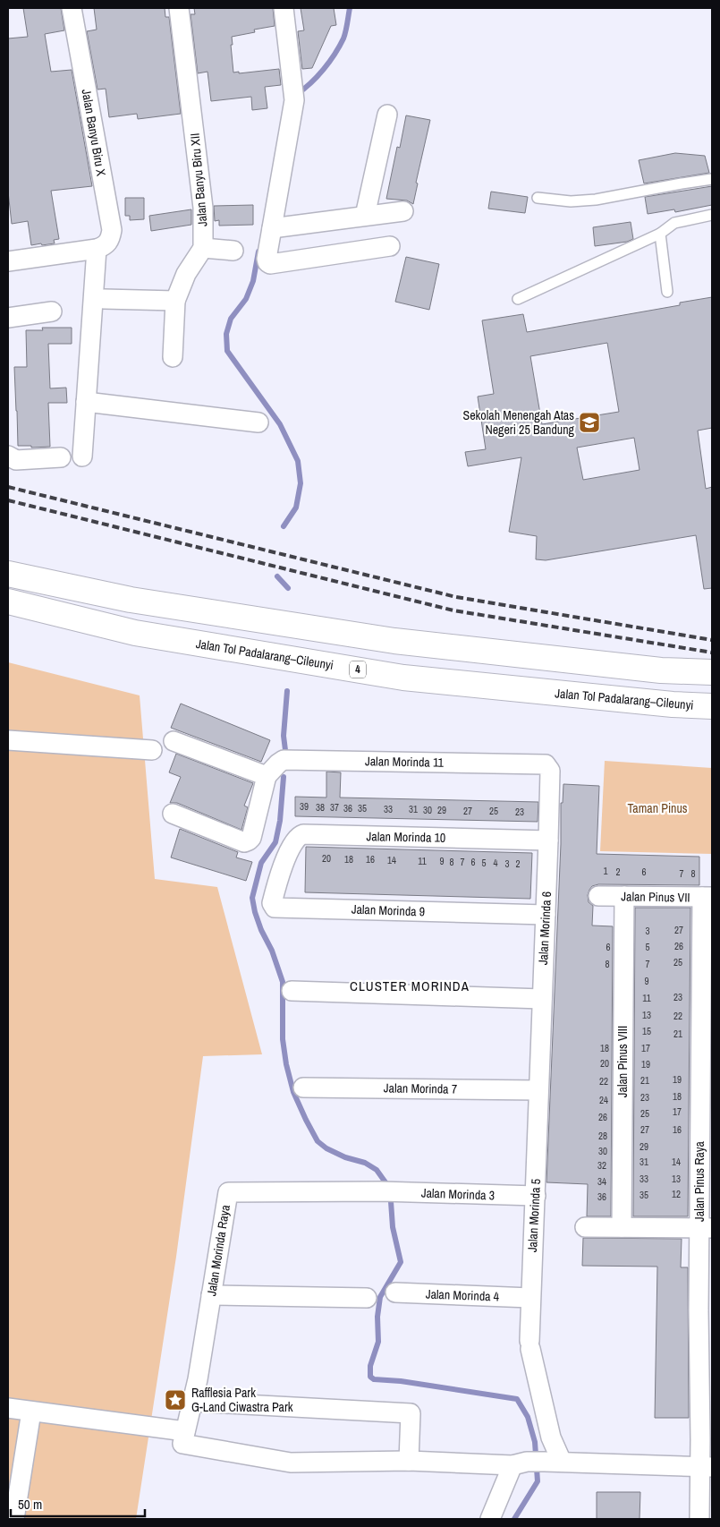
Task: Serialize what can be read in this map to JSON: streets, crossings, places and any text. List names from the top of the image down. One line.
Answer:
{"streets":{"highway":["Jalan Tol Padalarang–Cileunyi","4"],"street":["Jalan Banyu Biru X","Jalan Banyu Biru XII","Jalan Morinda 11","Jalan Morinda 10","Jalan Pinus VII","Jalan Morinda 9","Jalan Morinda 6","Jalan Pinus VIII","Jalan Morinda 7","Jalan Pinus Raya","Jalan Morinda 3","Jalan Morinda 5","Jalan Morinda Raya","Jalan Morinda 4"]},"crossings":[["Jalan Morinda 11","Jalan Morinda 6"],["Jalan Morinda 10","Jalan Morinda 9"],["Jalan Morinda 10","Jalan Morinda 6"],["Jalan Pinus VII","Jalan Pinus VIII"],["Jalan Pinus VII","Jalan Pinus Raya"],["Jalan Morinda 9","Jalan Morinda 6"],["Jalan Morinda 6","Jalan Morinda 7"],["Jalan Morinda 6","Jalan Morinda 5"],["Jalan Morinda 7","Jalan Morinda 5"],["Jalan Morinda 3","Jalan Morinda 5"],["Jalan Morinda 3","Jalan Morinda Raya"],["Jalan Morinda 5","Jalan Morinda 4"]],"districts":["CLUSTER MORINDA"],"parks":["Taman Pinus"],"places":{"school or university":["Sekolah Menengah Atas Negeri 25 Bandung"],"place":["Rafflesia Park G-Land Ciwastra Park"]},"house_numbers":["39","38","37","36","35","33","31","30","29","27","25","23","20","18","16","14","11","9","8","7","6","5","4","3","2","1","2","6","7","8","27","3","26","6","5","25","8","7","9","23","11","13","22","15","21","18","17","20","19","19","21","22","18","23","24","17","25","26","27","16","28","29","30","31","14","32","33","13","34","12","35","36"],"scale_bar":"50 m"}
